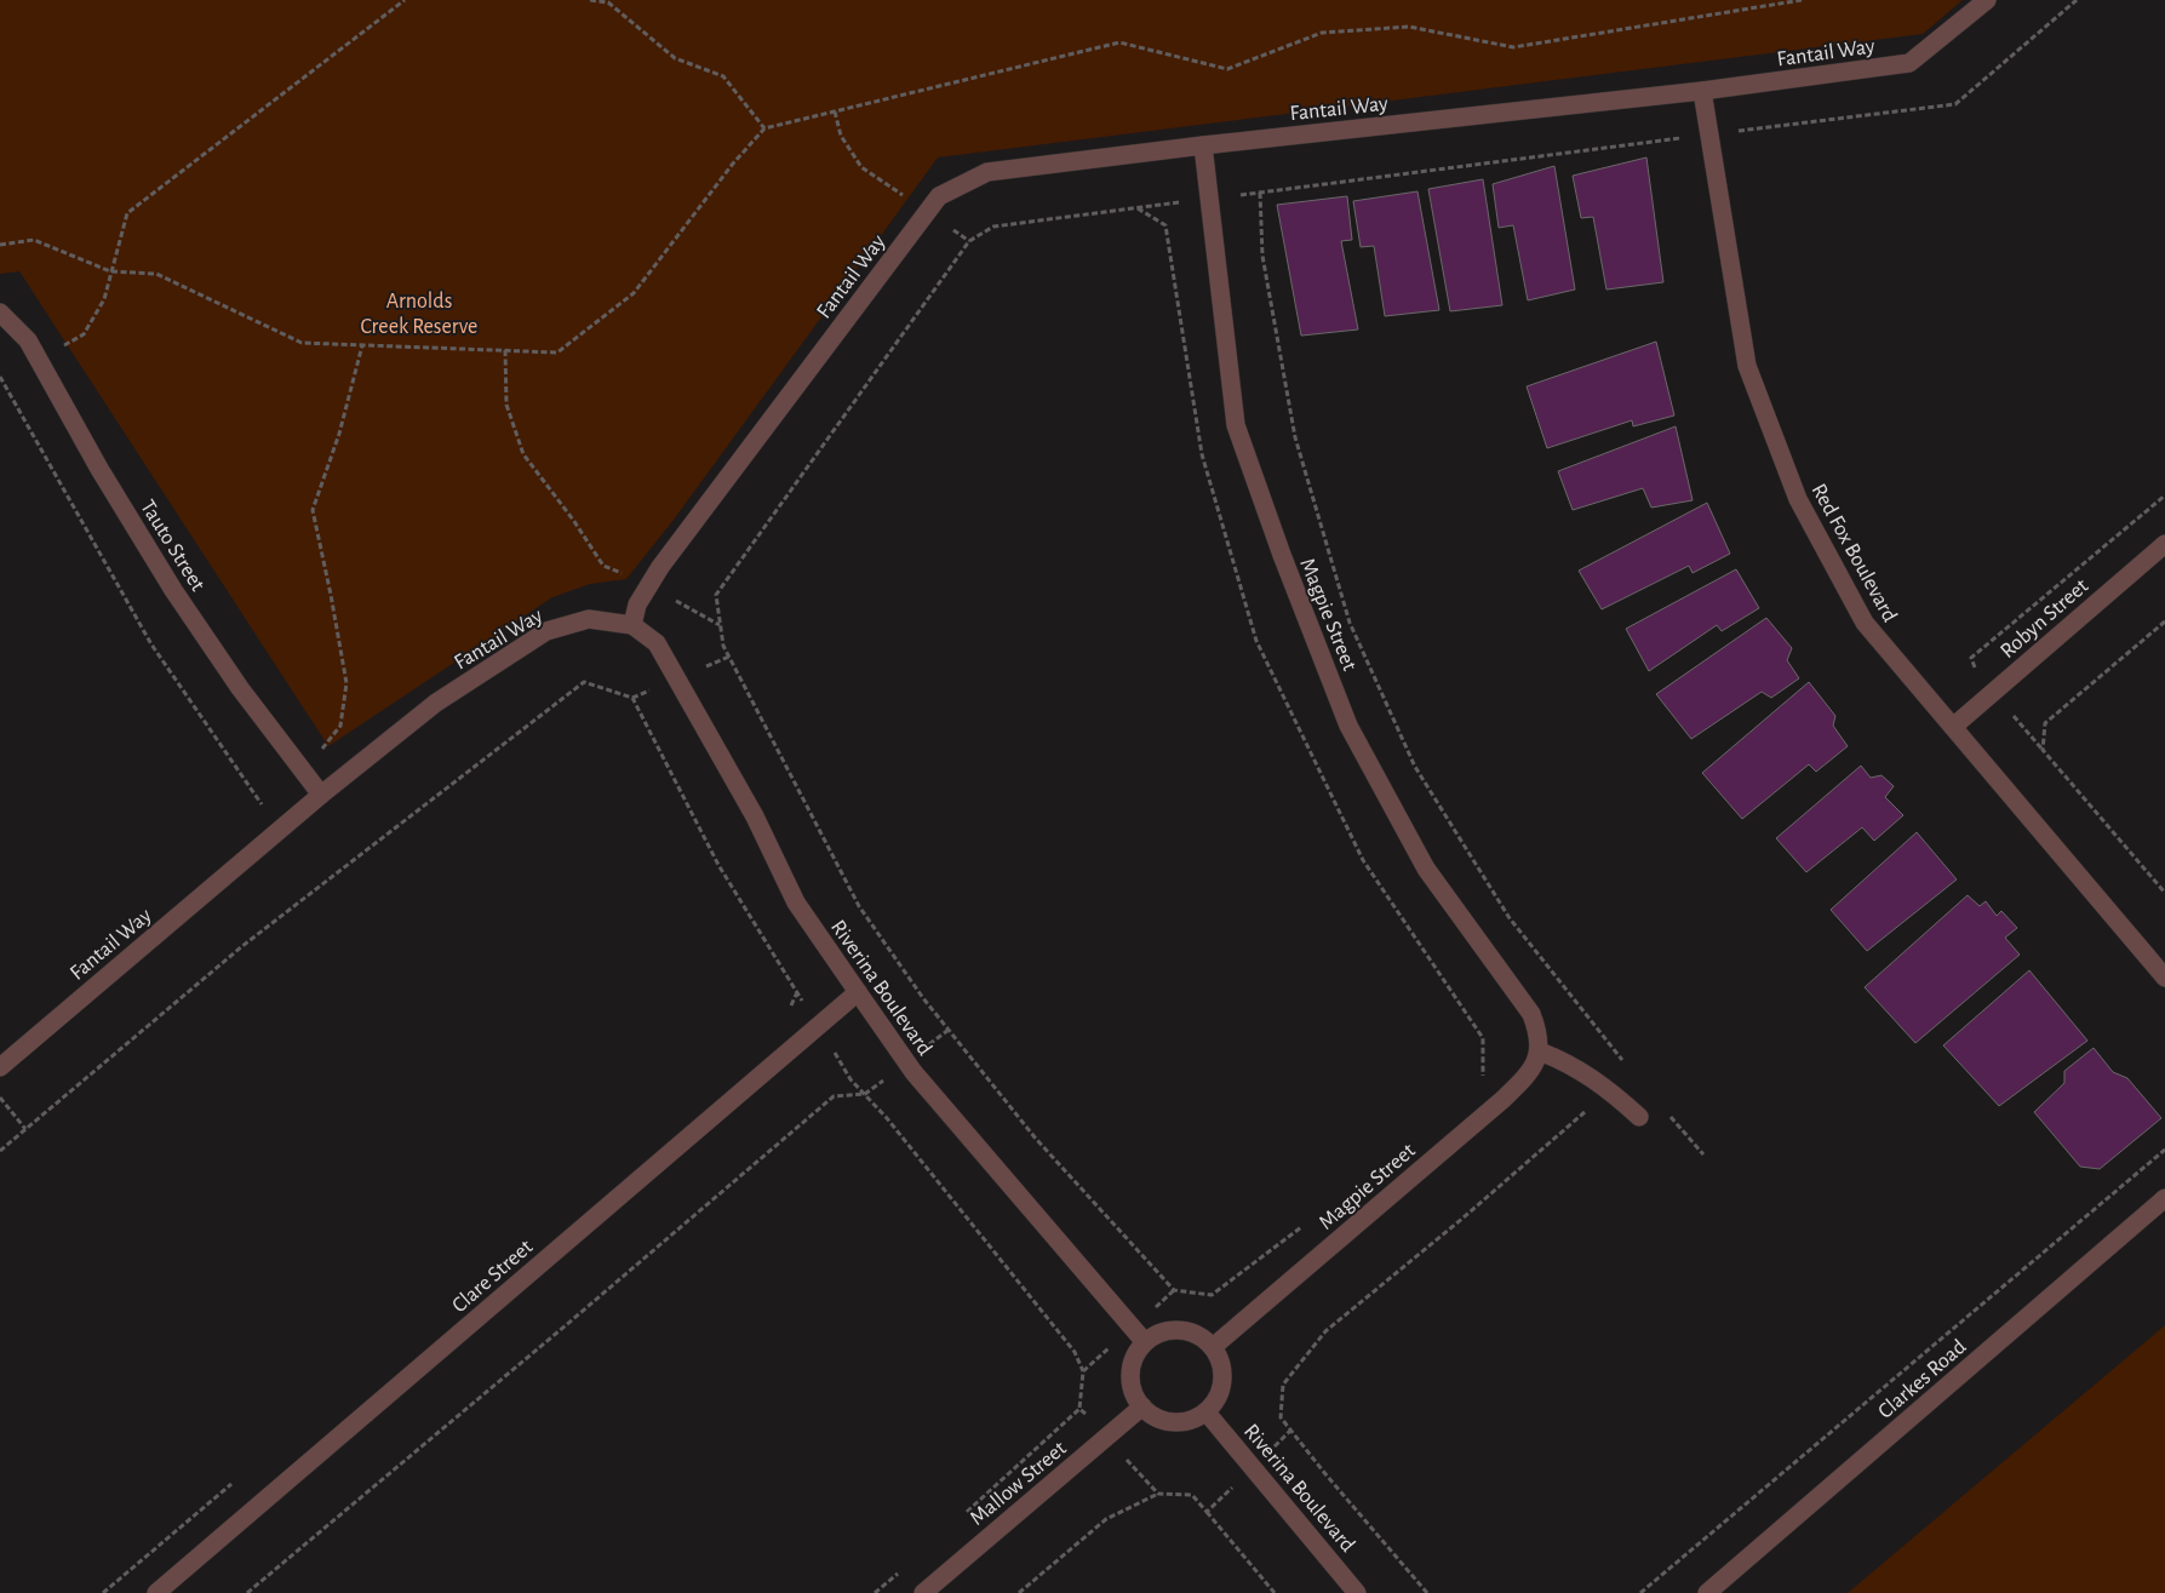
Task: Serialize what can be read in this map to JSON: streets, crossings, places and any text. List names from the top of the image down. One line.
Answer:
{"streets":{"street":["Fantail Way","Tauto Street","Red Fox Boulevard","Magpie Street","Robyn Street","Riverina Boulevard","Clare Street","Clarkes Road","Mallow Street"]},"crossings":[["Fantail Way","Tauto Street"],["Fantail Way","Red Fox Boulevard"],["Fantail Way","Magpie Street"],["Fantail Way","Riverina Boulevard"],["Red Fox Boulevard","Robyn Street"],["Magpie Street","Riverina Boulevard"],["Magpie Street","Mallow Street"],["Riverina Boulevard","Clare Street"],["Riverina Boulevard","Mallow Street"]],"parks":["Arnolds Creek Reserve"]}
